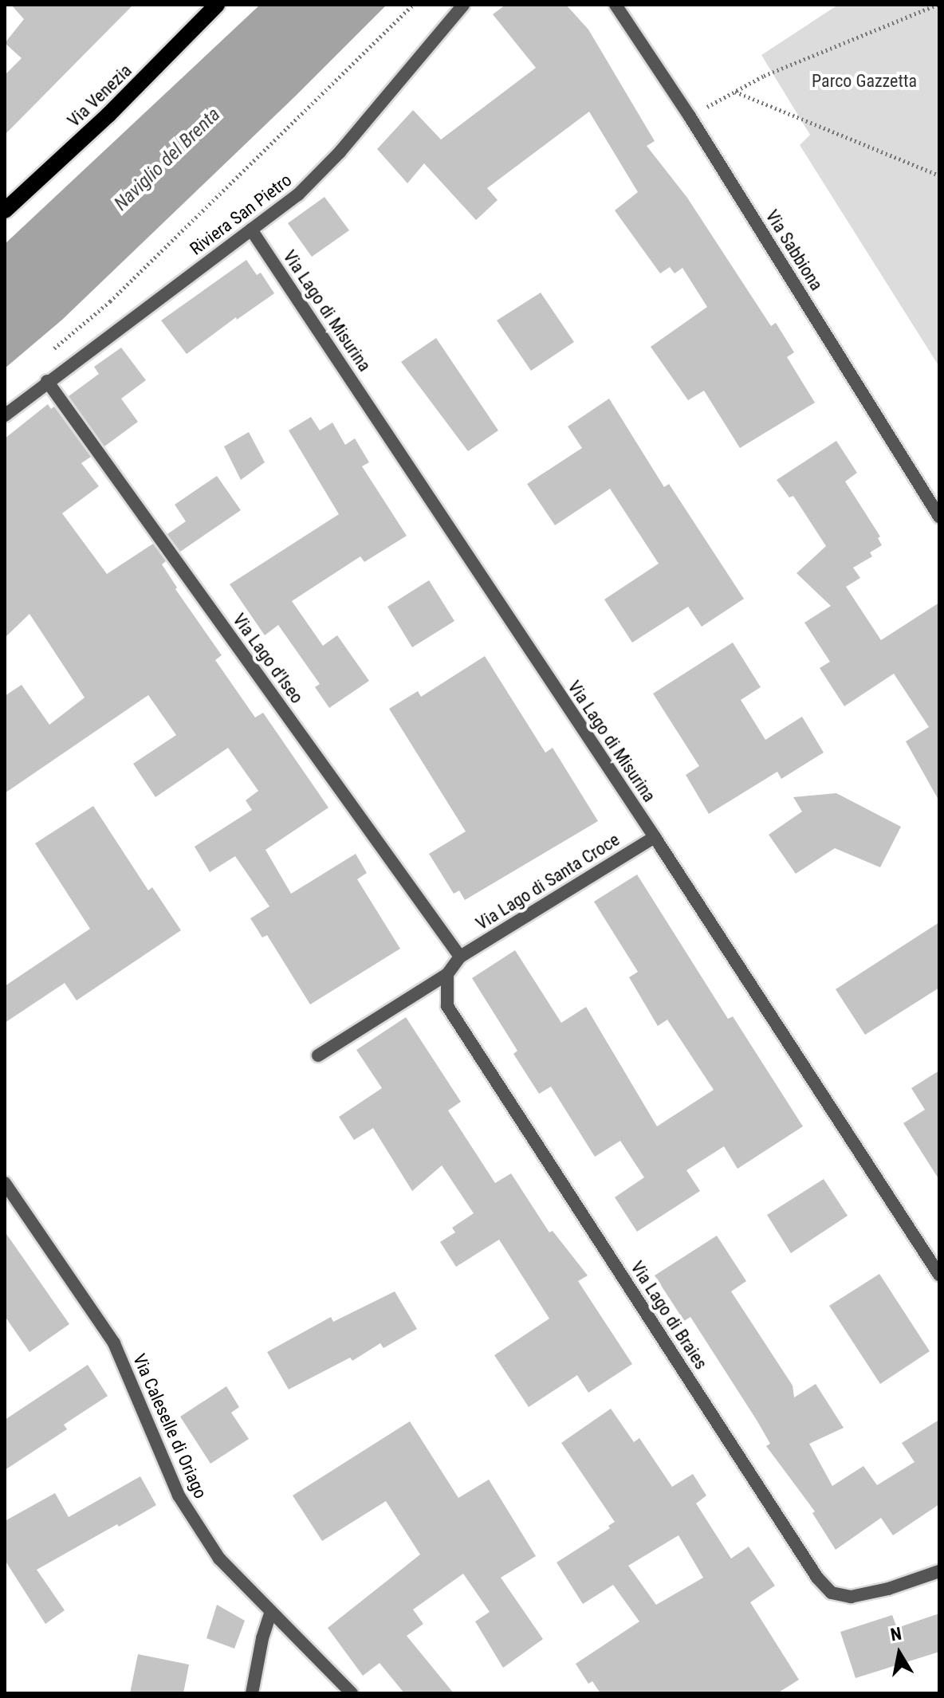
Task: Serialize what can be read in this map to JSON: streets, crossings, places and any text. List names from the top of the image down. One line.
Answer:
{"streets":{"main road":["Via Venezia"],"street":["Riviera San Pietro","Via Sabbiona","Via Lago di Misurina","Via Lago d'Iseo","Via Lago di Santa Croce","Via Lago di Braies","Via Caleselle di Oriago"]},"crossings":[["Riviera San Pietro","Via Lago di Misurina"],["Riviera San Pietro","Via Lago d'Iseo"],["Via Lago di Misurina","Via Lago di Santa Croce"],["Via Lago d'Iseo","Via Lago di Santa Croce"]],"water":["Naviglio del Brenta"],"parks":["Parco Gazzetta"],"north":"top"}
